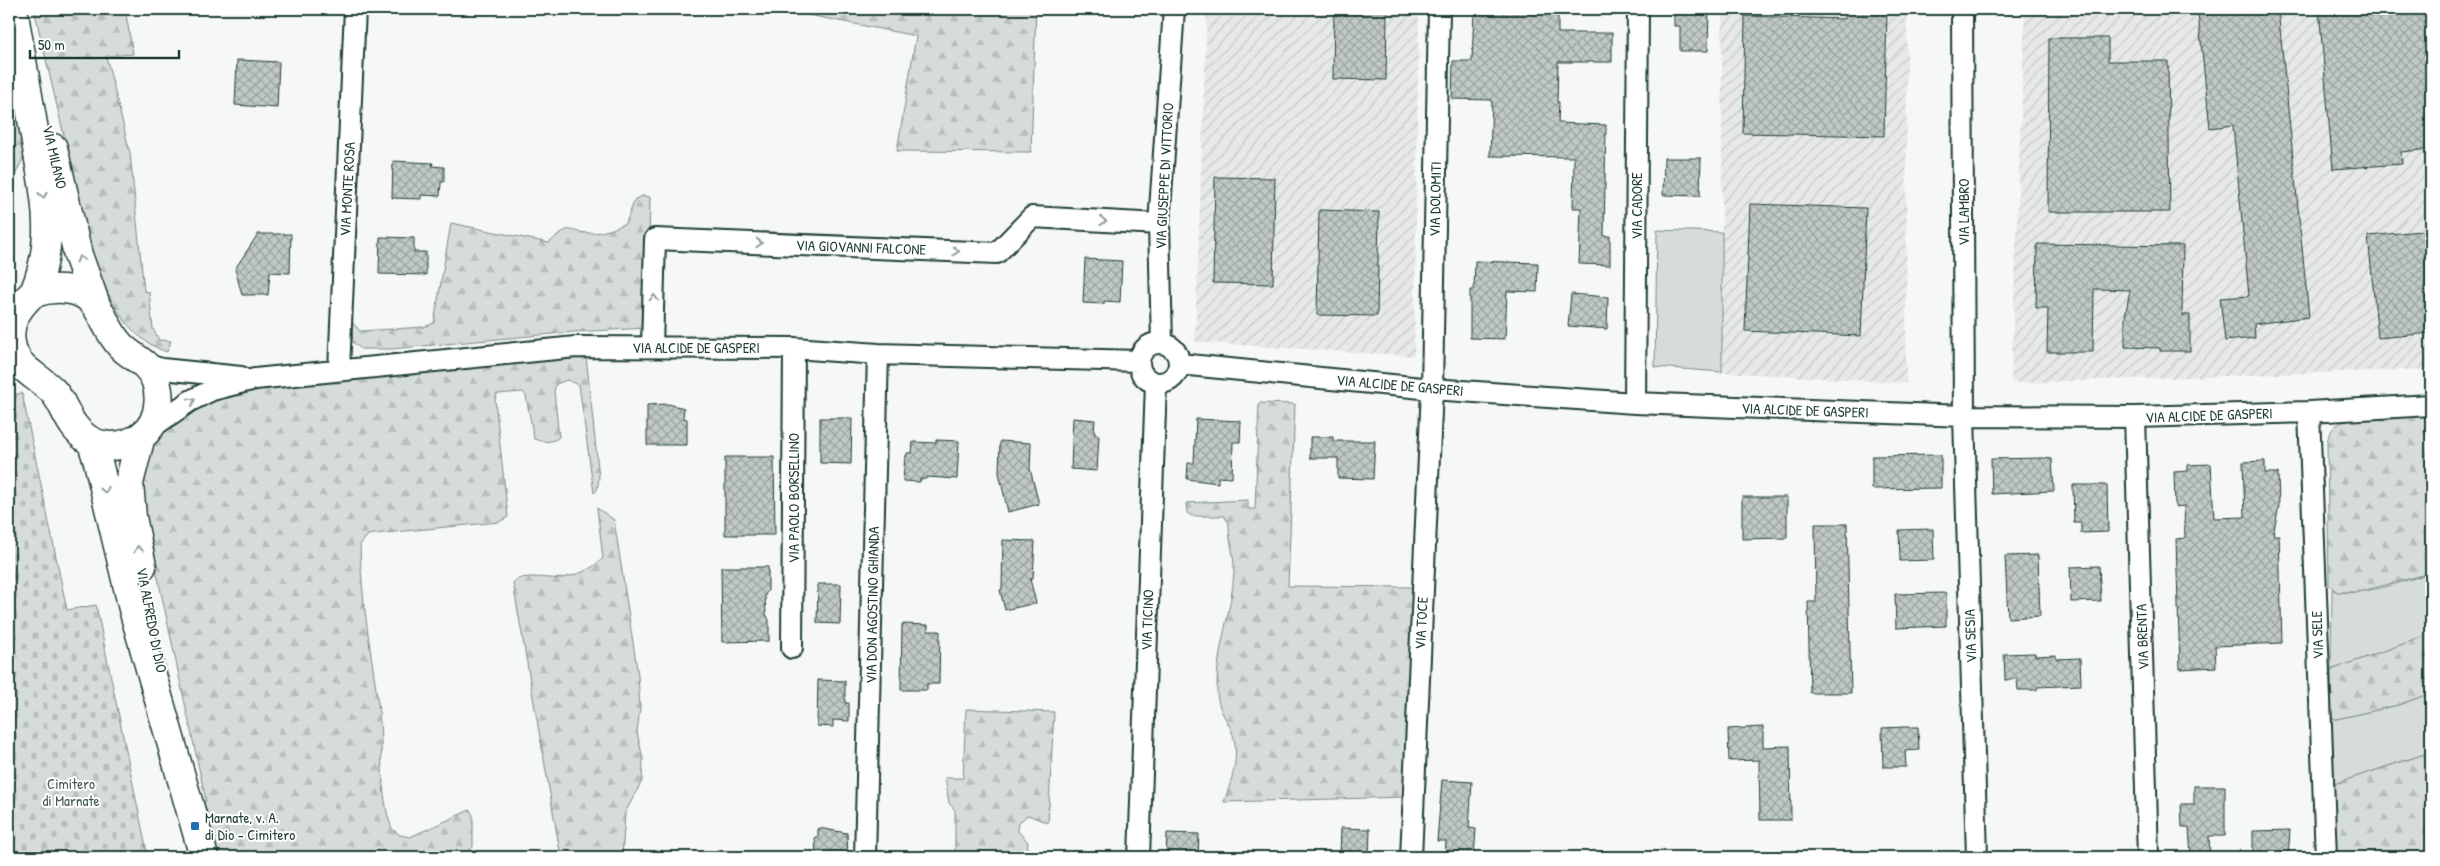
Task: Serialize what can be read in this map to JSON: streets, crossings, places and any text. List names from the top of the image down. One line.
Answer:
{"streets":{"main road":["VIA MILANO","VIA ALFREDO DI DIO"],"street":["VIA GIUSEPPE DI VITTORIO","VIA MONTE ROSA","VIA DOLOMITI","VIA CADORE","VIA LAMBRO","VIA GIOVANNI FALCONE","VIA ALCIDE DE GASPERI","VIA PAOLO BORSELLINO","VIA DON AGOSTINO GHIANDA","VIA TICINO","VIA TOCE","VIA SELE","VIA SESIA","VIA BRENTA"]},"crossings":[["VIA MILANO","VIA ALCIDE DE GASPERI"],["VIA MILANO","VIA ALFREDO DI DIO"],["VIA GIUSEPPE DI VITTORIO","VIA GIOVANNI FALCONE"],["VIA GIUSEPPE DI VITTORIO","VIA ALCIDE DE GASPERI"],["VIA GIUSEPPE DI VITTORIO","VIA TICINO"],["VIA MONTE ROSA","VIA ALCIDE DE GASPERI"],["VIA DOLOMITI","VIA ALCIDE DE GASPERI"],["VIA DOLOMITI","VIA TOCE"],["VIA CADORE","VIA ALCIDE DE GASPERI"],["VIA LAMBRO","VIA ALCIDE DE GASPERI"],["VIA LAMBRO","VIA SESIA"],["VIA GIOVANNI FALCONE","VIA ALCIDE DE GASPERI"],["VIA ALCIDE DE GASPERI","VIA PAOLO BORSELLINO"],["VIA ALCIDE DE GASPERI","VIA DON AGOSTINO GHIANDA"],["VIA ALCIDE DE GASPERI","VIA ALFREDO DI DIO"],["VIA ALCIDE DE GASPERI","VIA TICINO"],["VIA ALCIDE DE GASPERI","VIA TOCE"],["VIA ALCIDE DE GASPERI","VIA SELE"],["VIA ALCIDE DE GASPERI","VIA SESIA"],["VIA ALCIDE DE GASPERI","VIA BRENTA"]],"one_way":["VIA GIOVANNI FALCONE"],"parks":["Cimitero di Marnate"],"places":{"transit":["Marnate, v. A. di Dio - Cimitero"]},"scale_bar":"50 m"}
